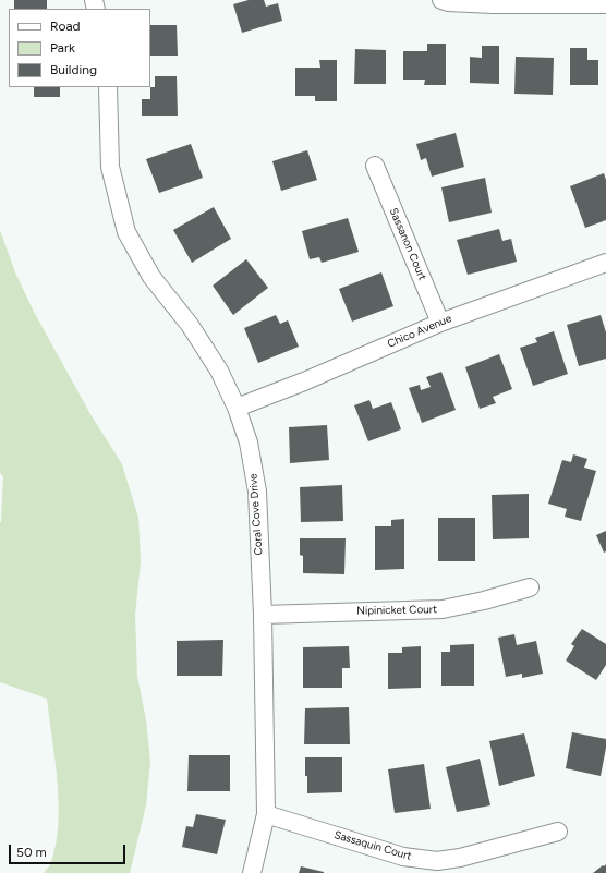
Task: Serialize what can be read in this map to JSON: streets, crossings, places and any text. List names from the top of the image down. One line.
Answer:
{"streets":{"street":["Sassanon Court","Chico Avenue","Coral Cove Drive","Nipinicket Court","Sassaquin Court"]},"crossings":[["Sassanon Court","Chico Avenue"],["Chico Avenue","Coral Cove Drive"],["Coral Cove Drive","Nipinicket Court"],["Coral Cove Drive","Sassaquin Court"]],"legend":["Road","Park","Building"],"scale_bar":"50 m"}
